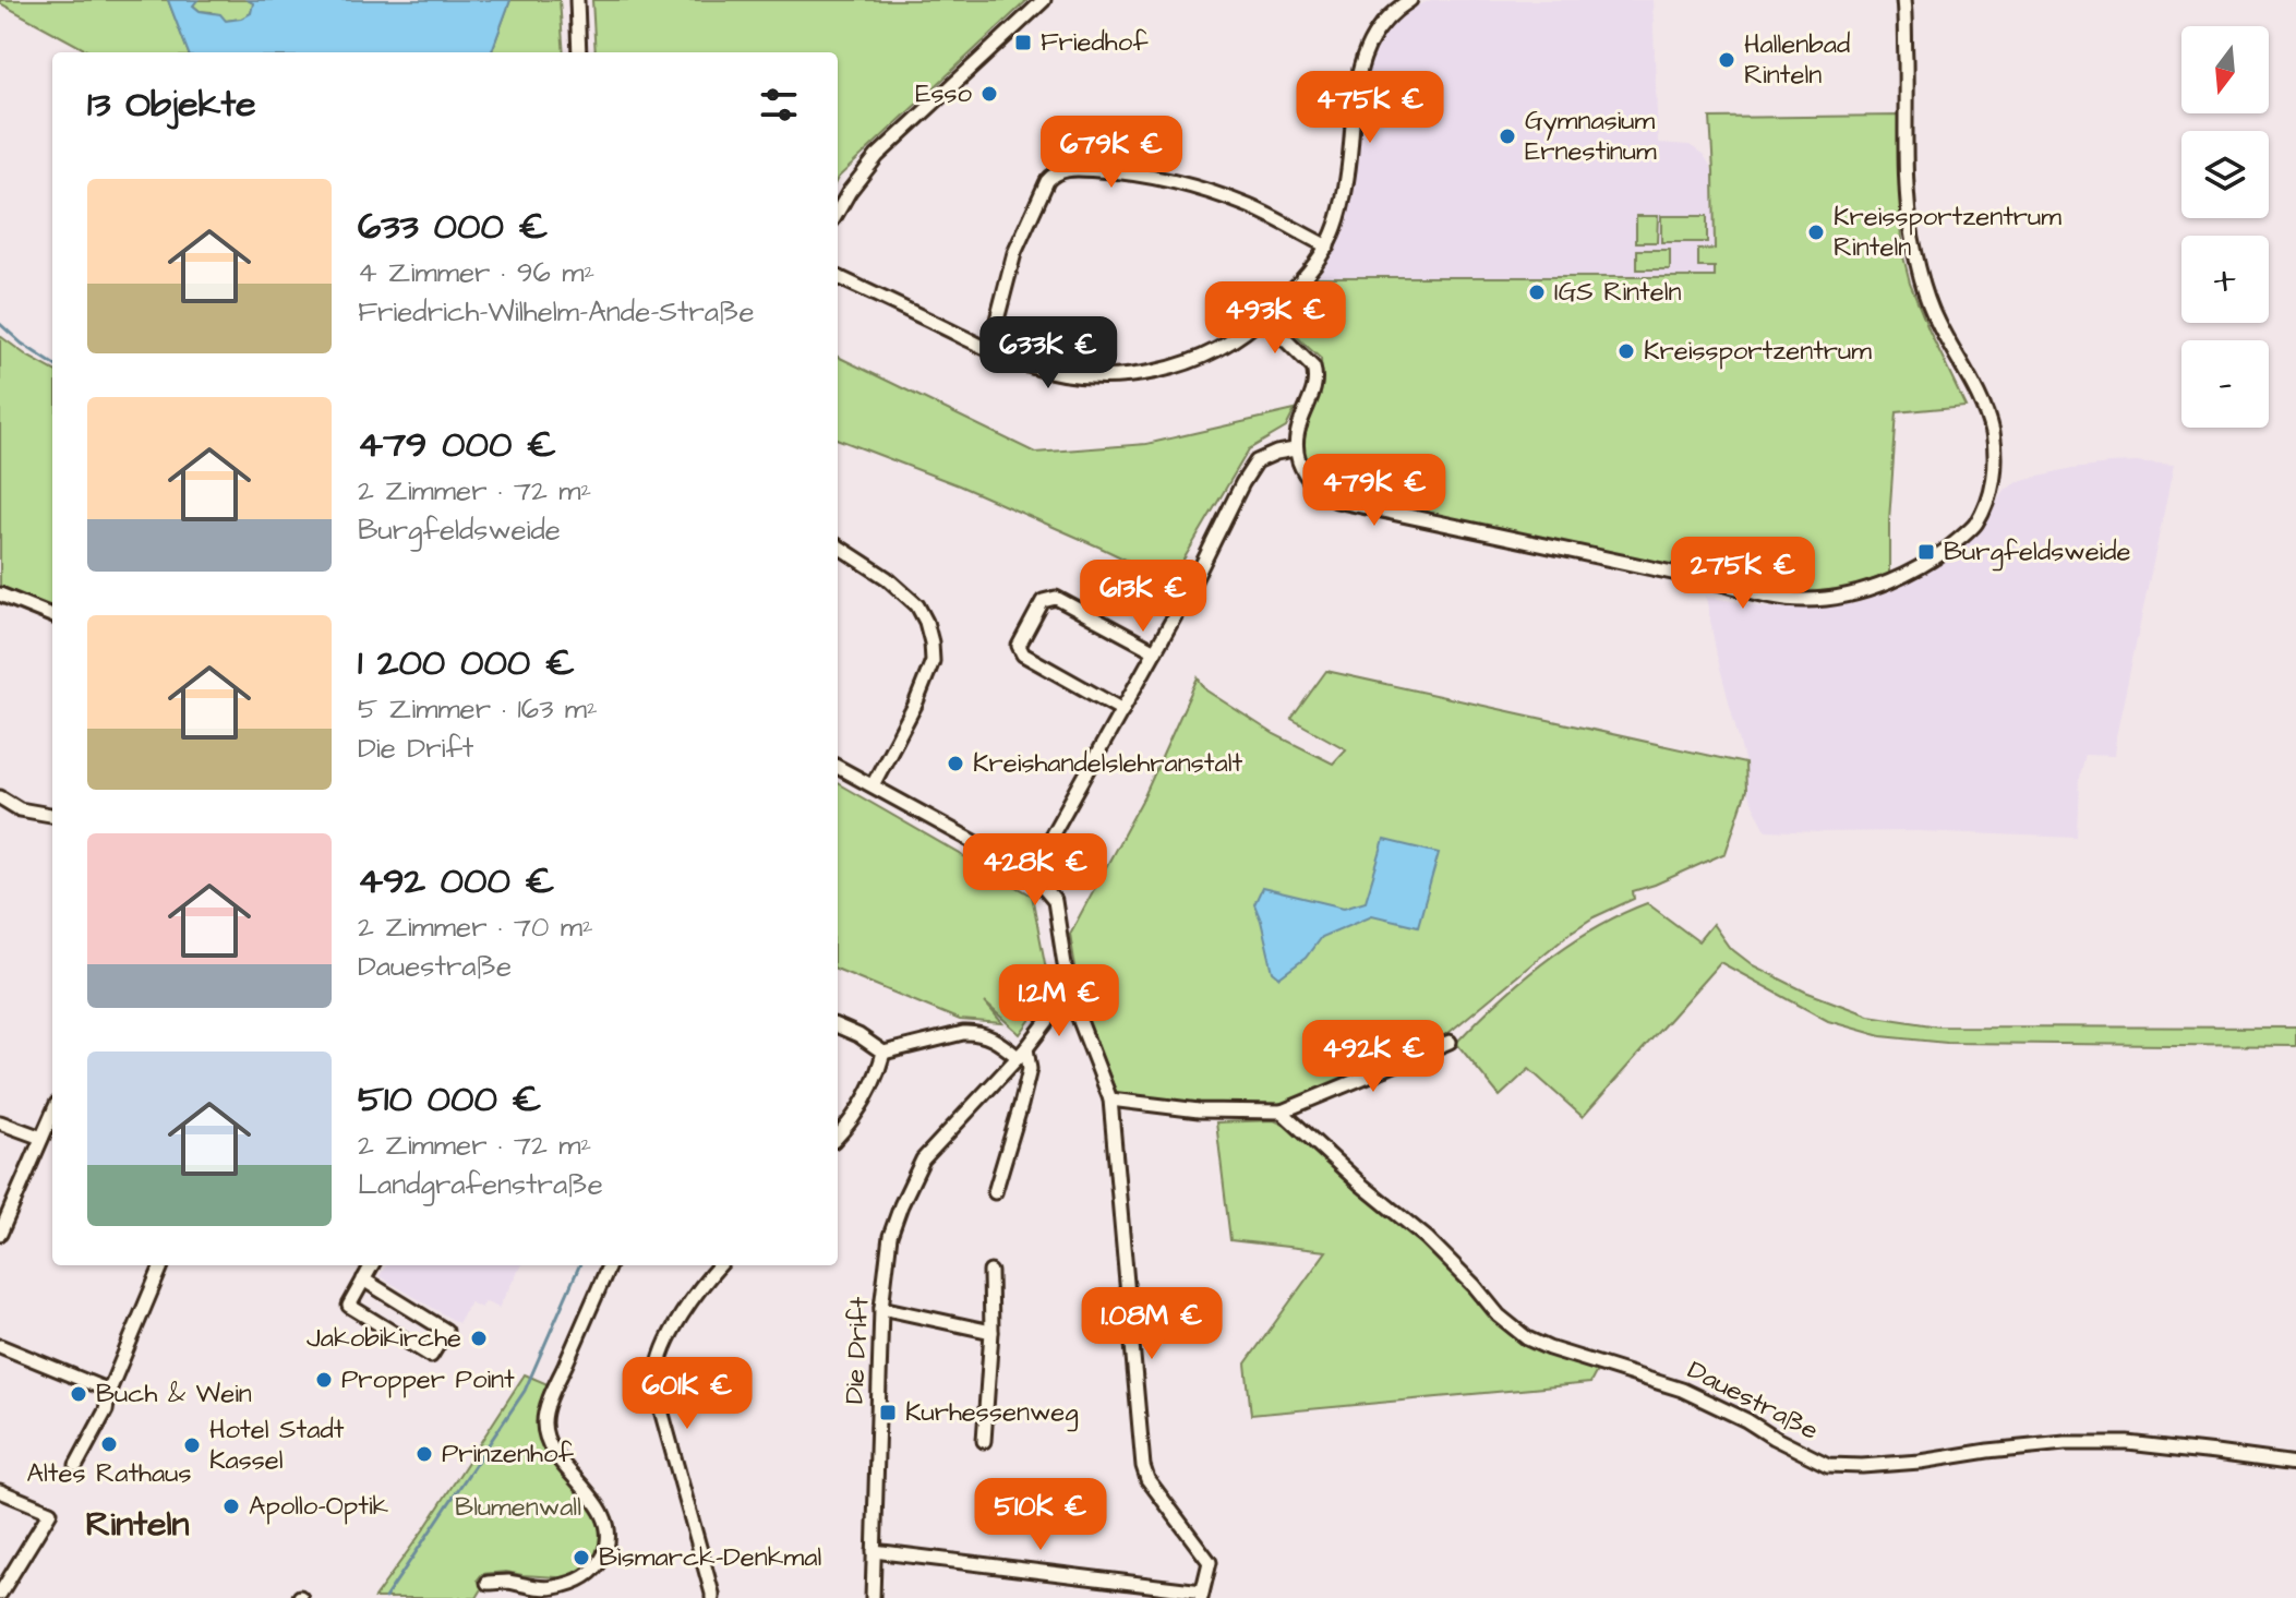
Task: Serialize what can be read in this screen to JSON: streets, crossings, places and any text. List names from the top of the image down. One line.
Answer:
{"streets":{"street":["Die Drift","Dauestraße"]},"districts":["Rinteln"],"parks":["Blumenwall"],"places":{"transit":["Friedhof","Burgfeldsweide","Kurhessenweg"],"other":["Hallenbad Rinteln","Esso","Gymnasium Ernestinum","Kreissportzentrum Rinteln","IGS Rinteln","Kreissportzentrum","Kreishandelslehranstalt","Jakobikirche","Propper Point","Buch & Wein","Altes Rathaus","Hotel Stadt Kassel","Prinzenhof","Apollo-Optik","Bismarck-Denkmal"]},"north":"bottom","page":{"map_buttons":["+","−"],"heading":"13 Objekte","price":["475K €","679K €","493K €","633K €","479K €","275K €","613K €","428K €","1.2M €","492K €","1.08M €","601K €","510K €"],"list":[{"name":"633 000 €","note":"4 Zimmer · 96 m² · Friedrich-Wilhelm-Ande-Straße"},{"name":"479 000 €","note":"2 Zimmer · 72 m² · Burgfeldsweide"},{"name":"1 200 000 €","note":"5 Zimmer · 163 m² · Die Drift"},{"name":"492 000 €","note":"2 Zimmer · 70 m² · Dauestraße"},{"name":"510 000 €","note":"2 Zimmer · 72 m² · Landgrafenstraße"}]}}
